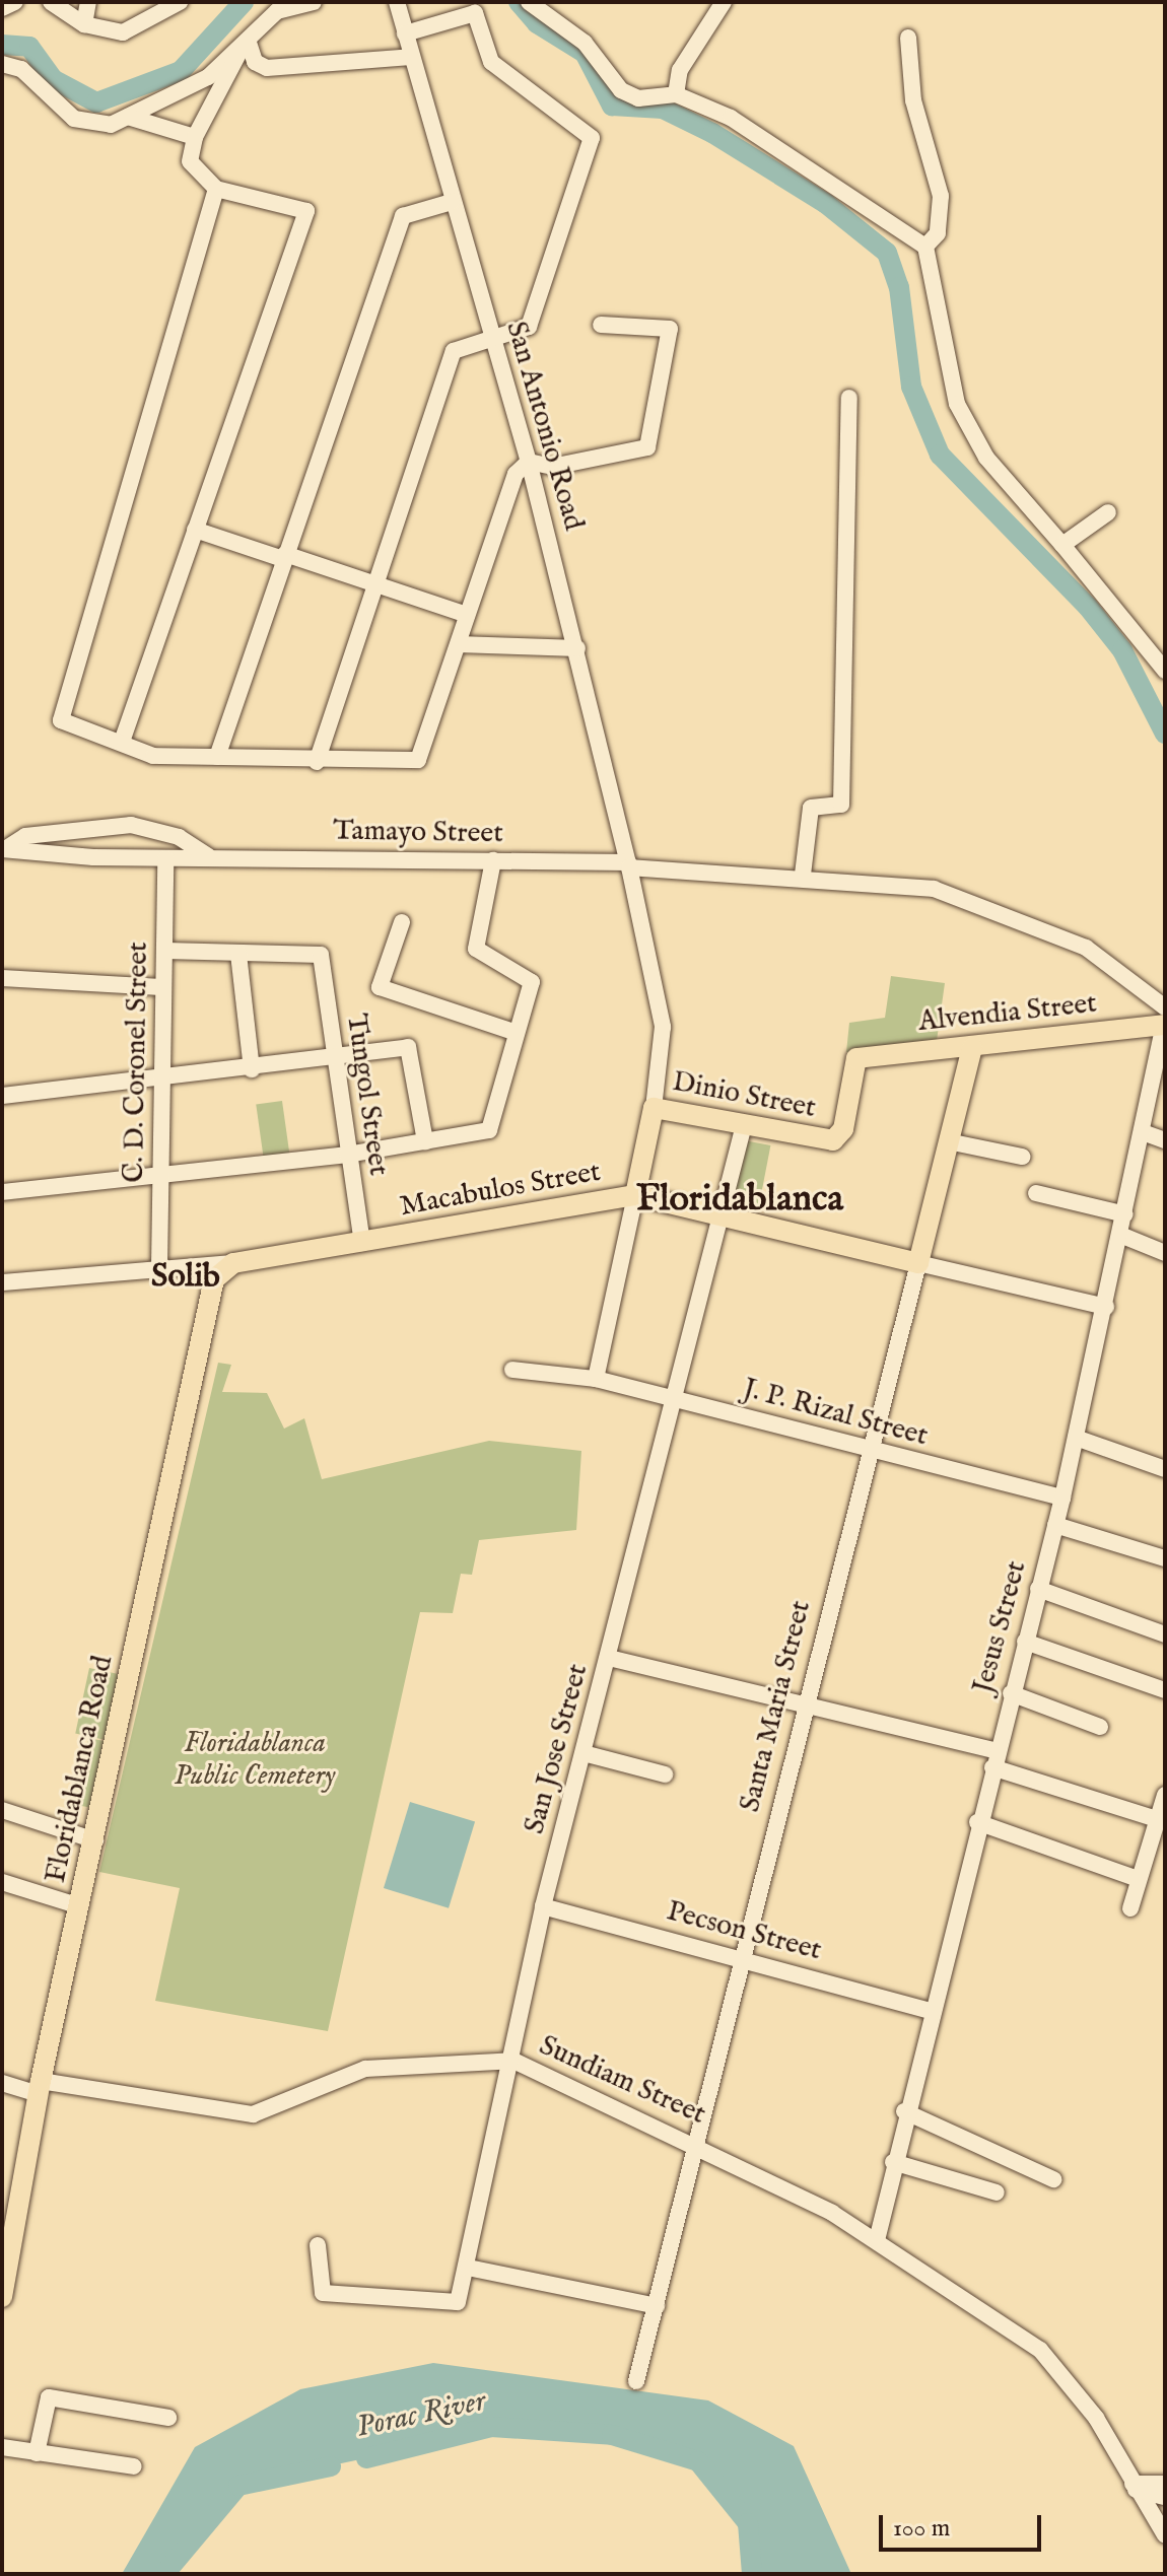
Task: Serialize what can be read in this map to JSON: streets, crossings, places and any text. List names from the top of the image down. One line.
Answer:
{"streets":{"main road":["Alvendia Street","Dinio Street","Macabulos Street","Santa Maria Street","Floridablanca Road"],"street":["San Antonio Road","Tamayo Street","C. D. Coronel Street","Tungol Street","J. P. Rizal Street","Jesus Street","San Jose Street","Pecson Street","Sundiam Street"]},"crossings":[["San Antonio Road","Tamayo Street"],["San Antonio Road","Dinio Street"],["Tamayo Street","C. D. Coronel Street"],["Alvendia Street","Dinio Street"],["Alvendia Street","Jesus Street"],["Alvendia Street","Santa Maria Street"],["Tungol Street","Macabulos Street"],["Dinio Street","San Jose Street"],["Macabulos Street","Jesus Street"],["Macabulos Street","Santa Maria Street"],["Macabulos Street","San Jose Street"],["Macabulos Street","Floridablanca Road"],["J. P. Rizal Street","Jesus Street"],["J. P. Rizal Street","Santa Maria Street"],["J. P. Rizal Street","San Jose Street"],["Jesus Street","Pecson Street"],["Jesus Street","Sundiam Street"],["Santa Maria Street","Pecson Street"],["Santa Maria Street","Sundiam Street"],["San Jose Street","Pecson Street"],["San Jose Street","Sundiam Street"],["Floridablanca Road","Sundiam Street"]],"districts":["Floridablanca","Solib"],"water":["Porac River"],"parks":["Floridablanca Public Cemetery"],"scale_bar":"100 m"}
